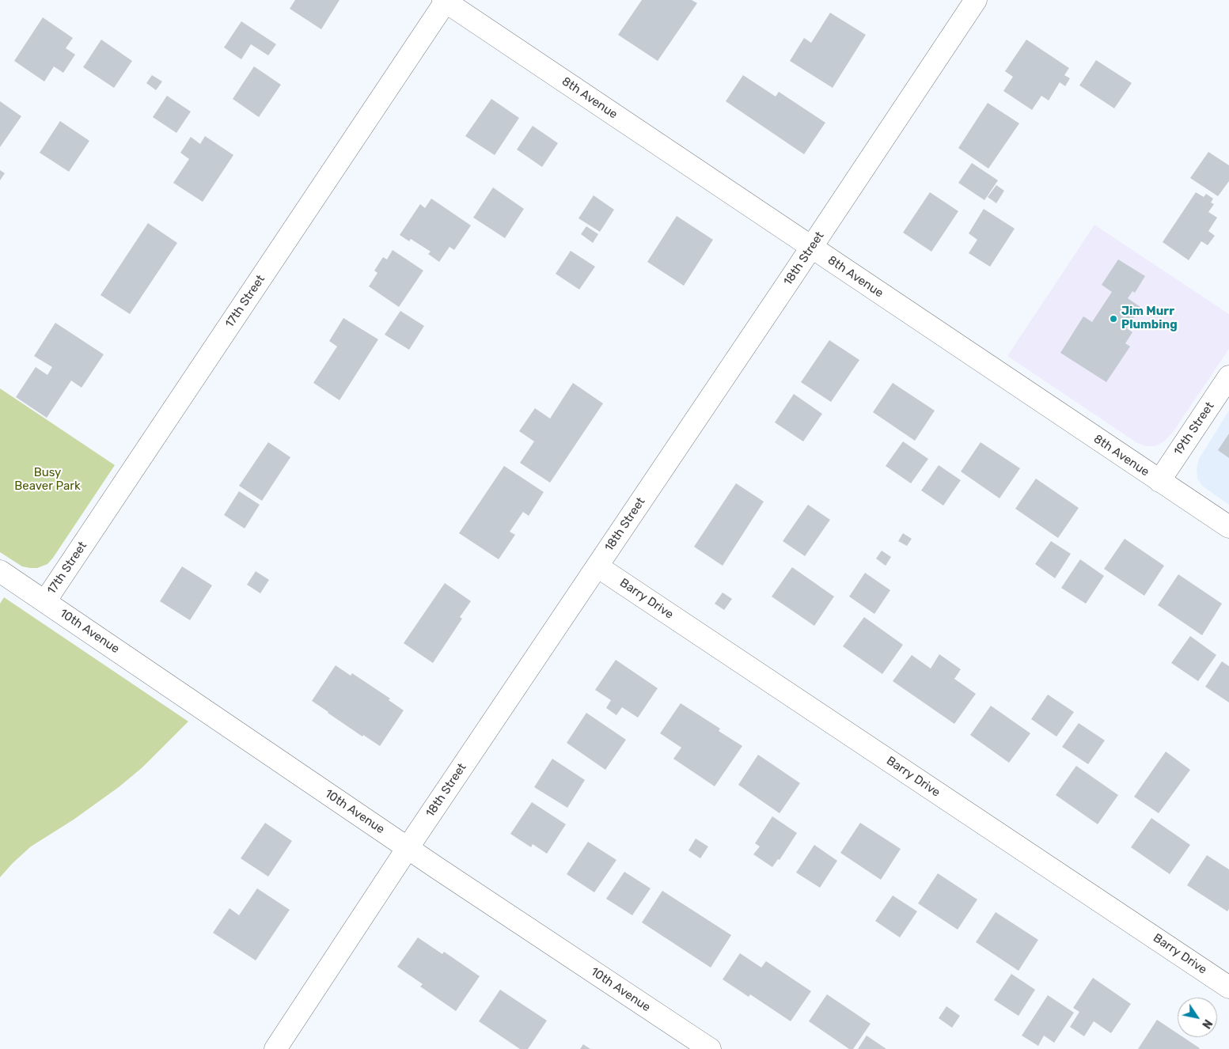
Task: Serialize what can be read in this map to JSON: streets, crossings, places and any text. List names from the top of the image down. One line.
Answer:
{"streets":{"street":["8th Avenue","18th Street","17th Street","19th Street","Barry Drive","10th Avenue"]},"crossings":[["8th Avenue","18th Street"],["8th Avenue","17th Street"],["8th Avenue","19th Street"],["18th Street","Barry Drive"],["18th Street","10th Avenue"],["17th Street","10th Avenue"]],"parks":["Busy Beaver Park"],"places":["Jim Murr Plumbing"],"north":"bottom right"}
